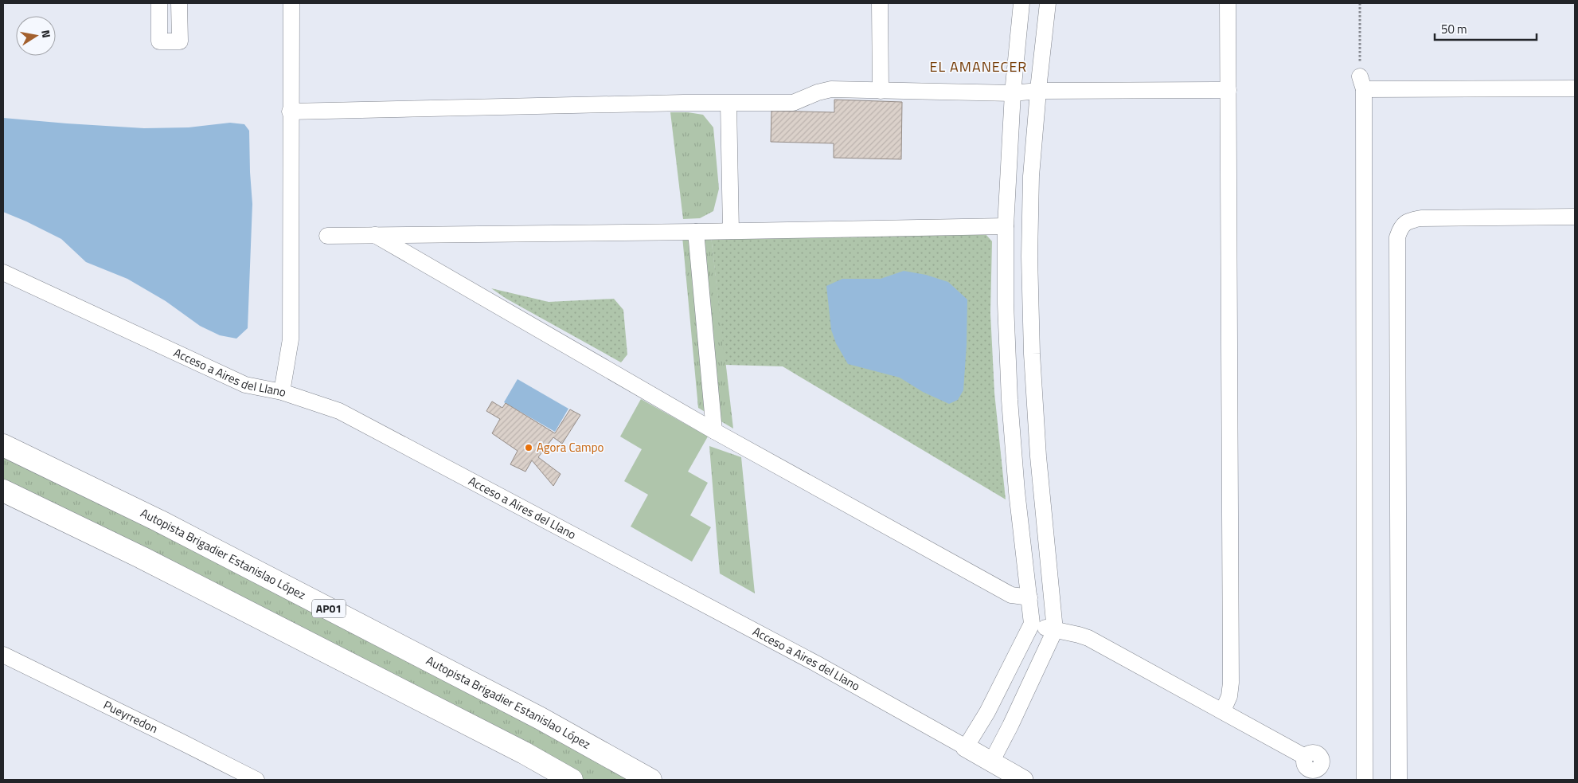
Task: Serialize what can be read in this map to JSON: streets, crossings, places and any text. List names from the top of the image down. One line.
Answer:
{"streets":{"highway":["Autopista Brigadier Estanislao López","AP01"],"main road":["Acceso a Aires del Llano"],"street":["Pueyrredon"]},"districts":["EL AMANECER"],"places":["Agora Campo"],"scale_bar":"50 m","north":"right"}
